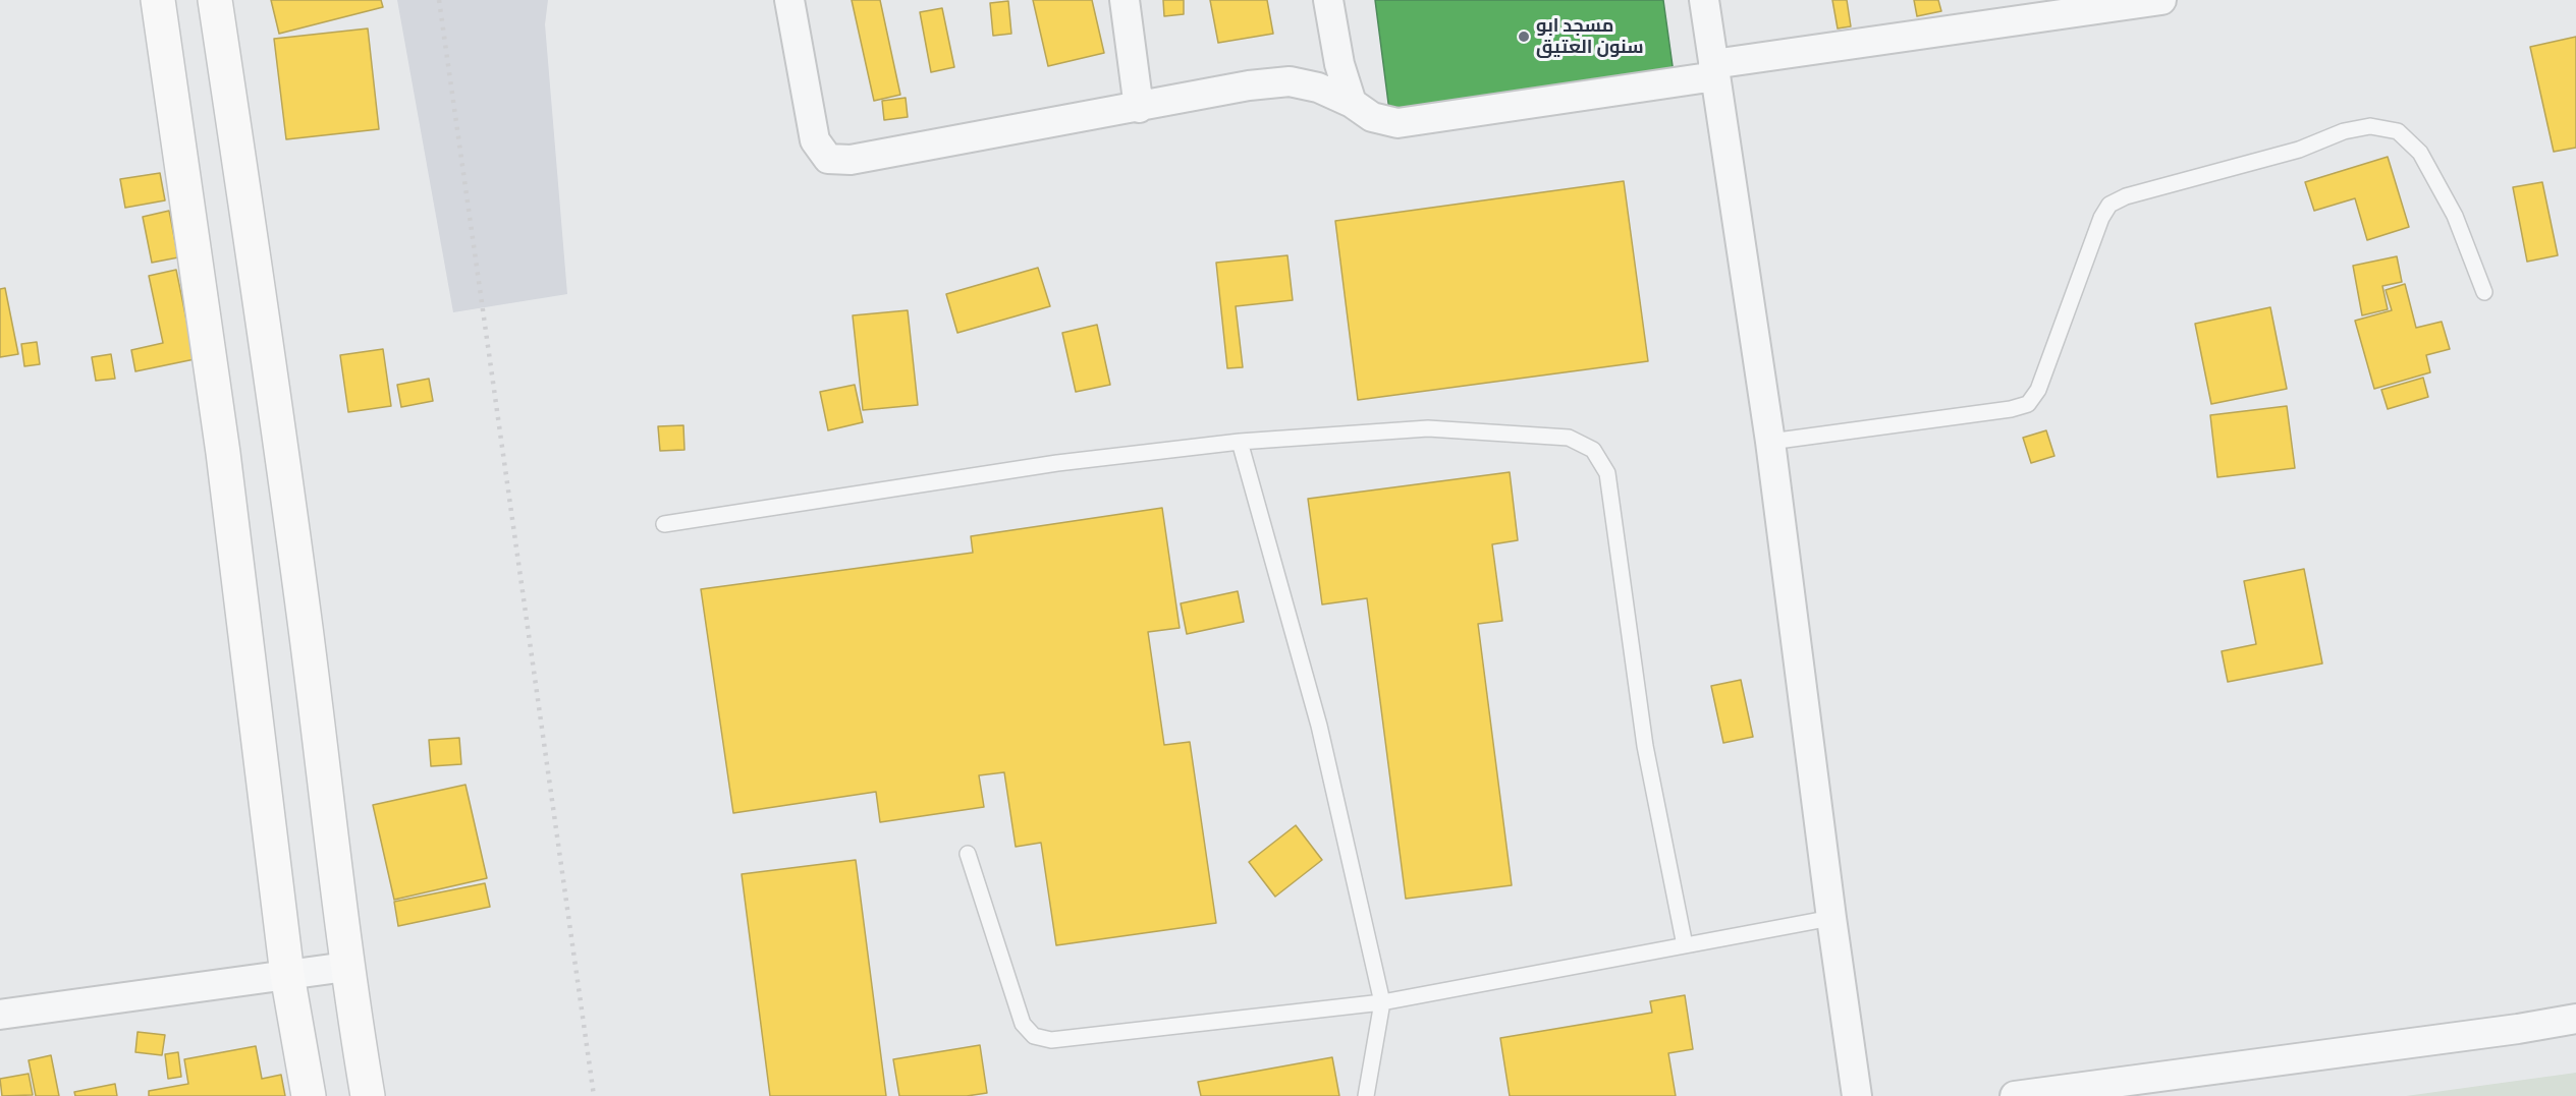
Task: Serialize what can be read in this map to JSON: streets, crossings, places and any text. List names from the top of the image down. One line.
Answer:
{"places":["مسجد ابو سنون العتيق"]}
